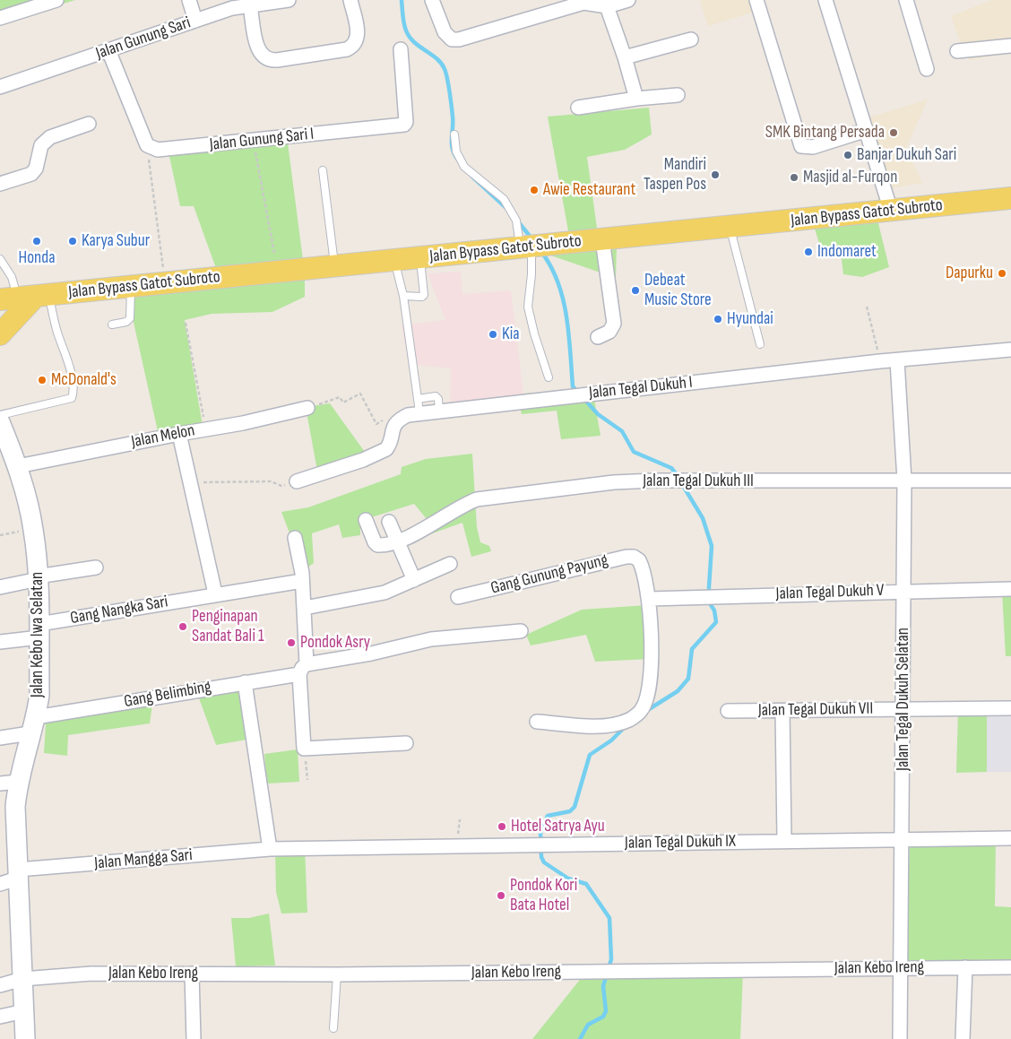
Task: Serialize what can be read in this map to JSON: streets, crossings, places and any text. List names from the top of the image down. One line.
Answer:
{"streets":{"main road":["Jalan Bypass Gatot Subroto"],"street":["Jalan Gunung Sari","Jalan Gunung Sari I","Jalan Tegal Dukuh I","Jalan Melon","Jalan Tegal Dukuh III","Gang Gunung Payung","Jalan Tegal Dukuh V","Gang Nangka Sari","Jalan Kebo Iwa Selatan","Gang Belimbing","Jalan Tegal Dukuh Selatan","Jalan Tegal Dukuh VII","Jalan Tegal Dukuh IX","Jalan Mangga Sari","Jalan Kebo Ireng"]},"crossings":[["Jalan Tegal Dukuh I","Jalan Tegal Dukuh Selatan"],["Jalan Melon","Jalan Kebo Iwa Selatan"],["Jalan Tegal Dukuh III","Jalan Tegal Dukuh Selatan"],["Gang Gunung Payung","Jalan Tegal Dukuh V"],["Jalan Tegal Dukuh V","Jalan Tegal Dukuh Selatan"],["Gang Nangka Sari","Jalan Kebo Iwa Selatan"],["Jalan Kebo Iwa Selatan","Gang Belimbing"],["Jalan Kebo Iwa Selatan","Jalan Mangga Sari"],["Jalan Kebo Iwa Selatan","Jalan Kebo Ireng"],["Jalan Tegal Dukuh Selatan","Jalan Tegal Dukuh VII"],["Jalan Tegal Dukuh Selatan","Jalan Tegal Dukuh IX"],["Jalan Tegal Dukuh Selatan","Jalan Kebo Ireng"],["Jalan Tegal Dukuh IX","Jalan Mangga Sari"]],"places":["SMK Bintang Persada","Banjar Dukuh Sari","Mandiri Taspen Pos","Masjid al-Furqon","Awie Restaurant","Honda","Karya Subur","Indomaret","Dapurku","Debeat Music Store","Hyundai","Kia","McDonald's","Penginapan Sandat Bali 1","Pondok Asry","Hotel Satrya Ayu","Pondok Kori Bata Hotel"]}
